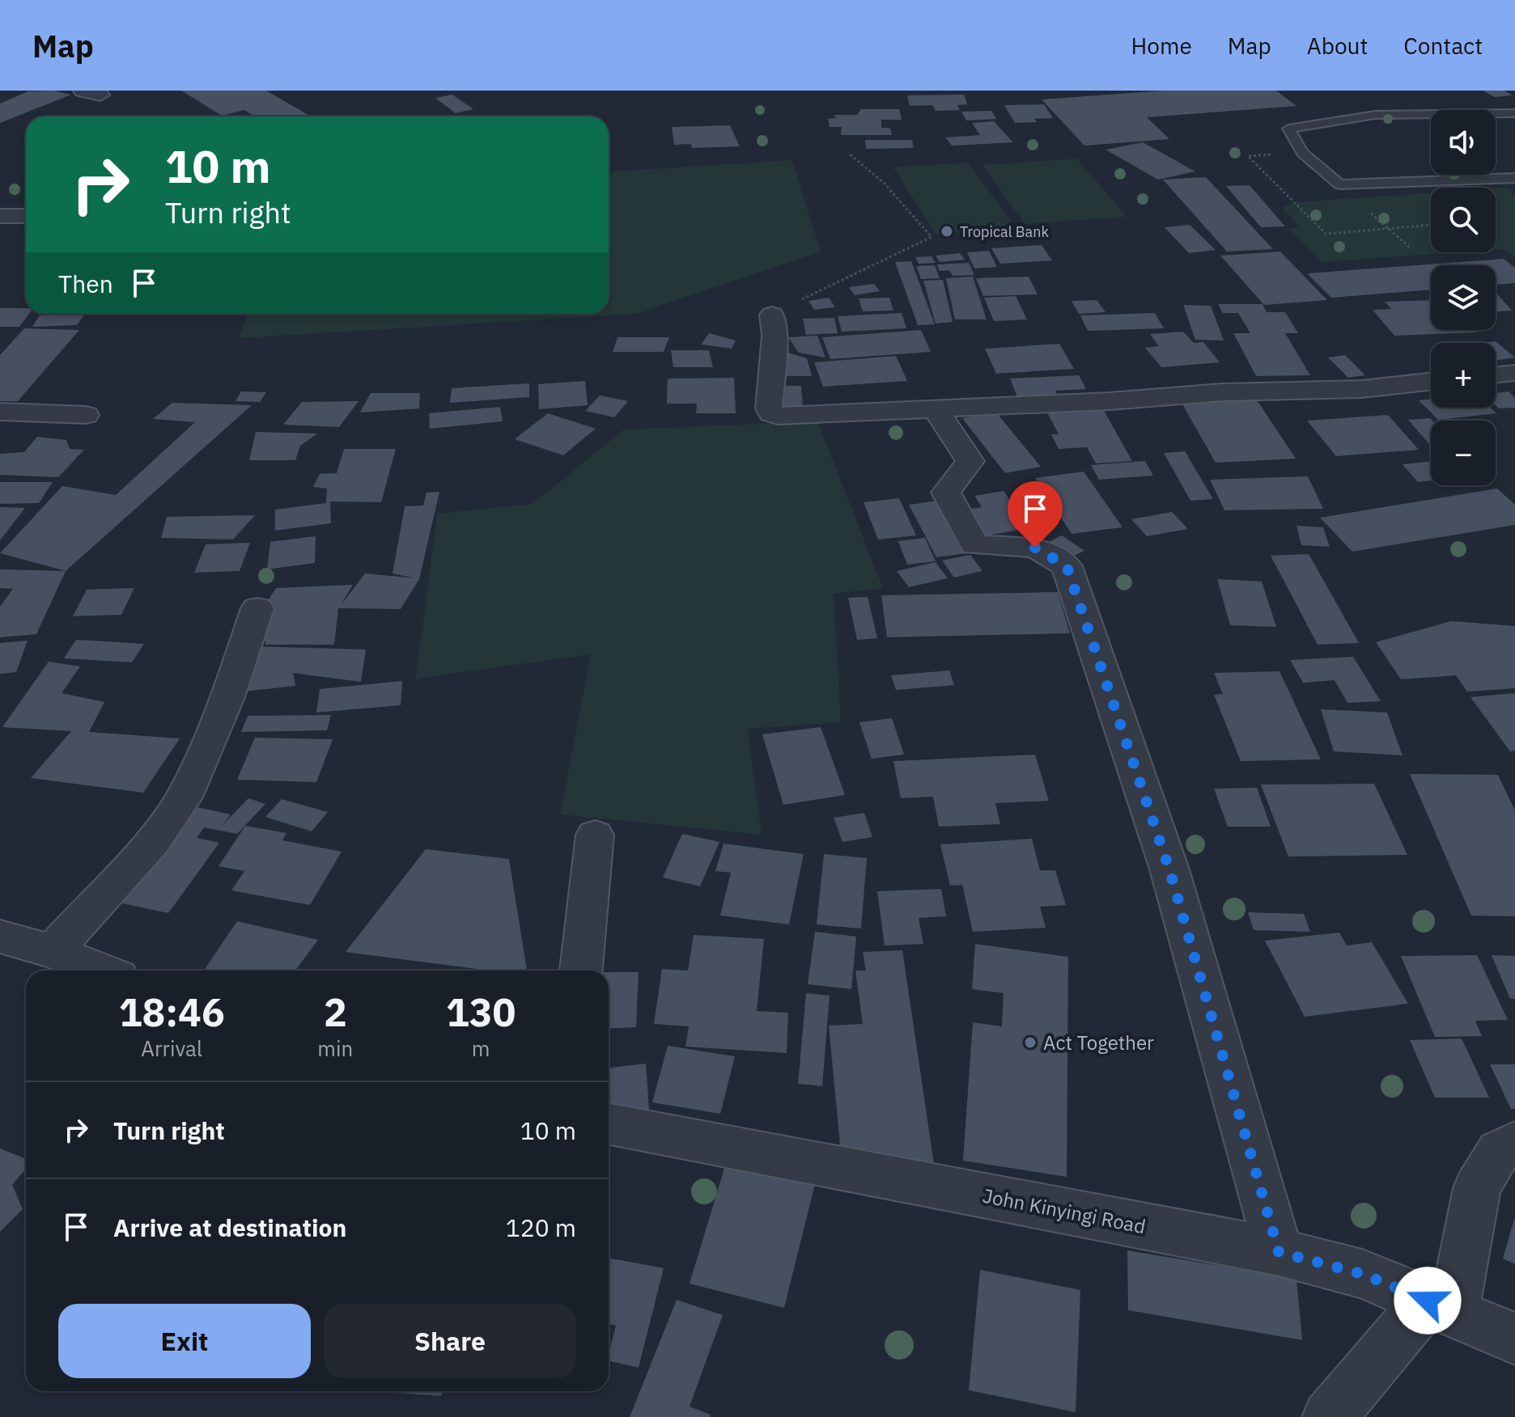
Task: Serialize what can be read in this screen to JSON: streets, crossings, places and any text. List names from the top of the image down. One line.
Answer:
{"streets":{"street":["John Kinyingi Road"]},"places":["Tropical Bank","Act Together"],"page":{"header":"Map","nav":["Home","Map","About","Contact"],"map_buttons":["+","−"],"turn":["10 m","Turn right"],"then":"Then","eta":["18:46","Arrival","2","min","130","m"],"list":[{"name":"Turn right","value":"10 m"},{"name":"Arrive at destination","value":"120 m"}],"buttons":["Exit","Share"]}}
